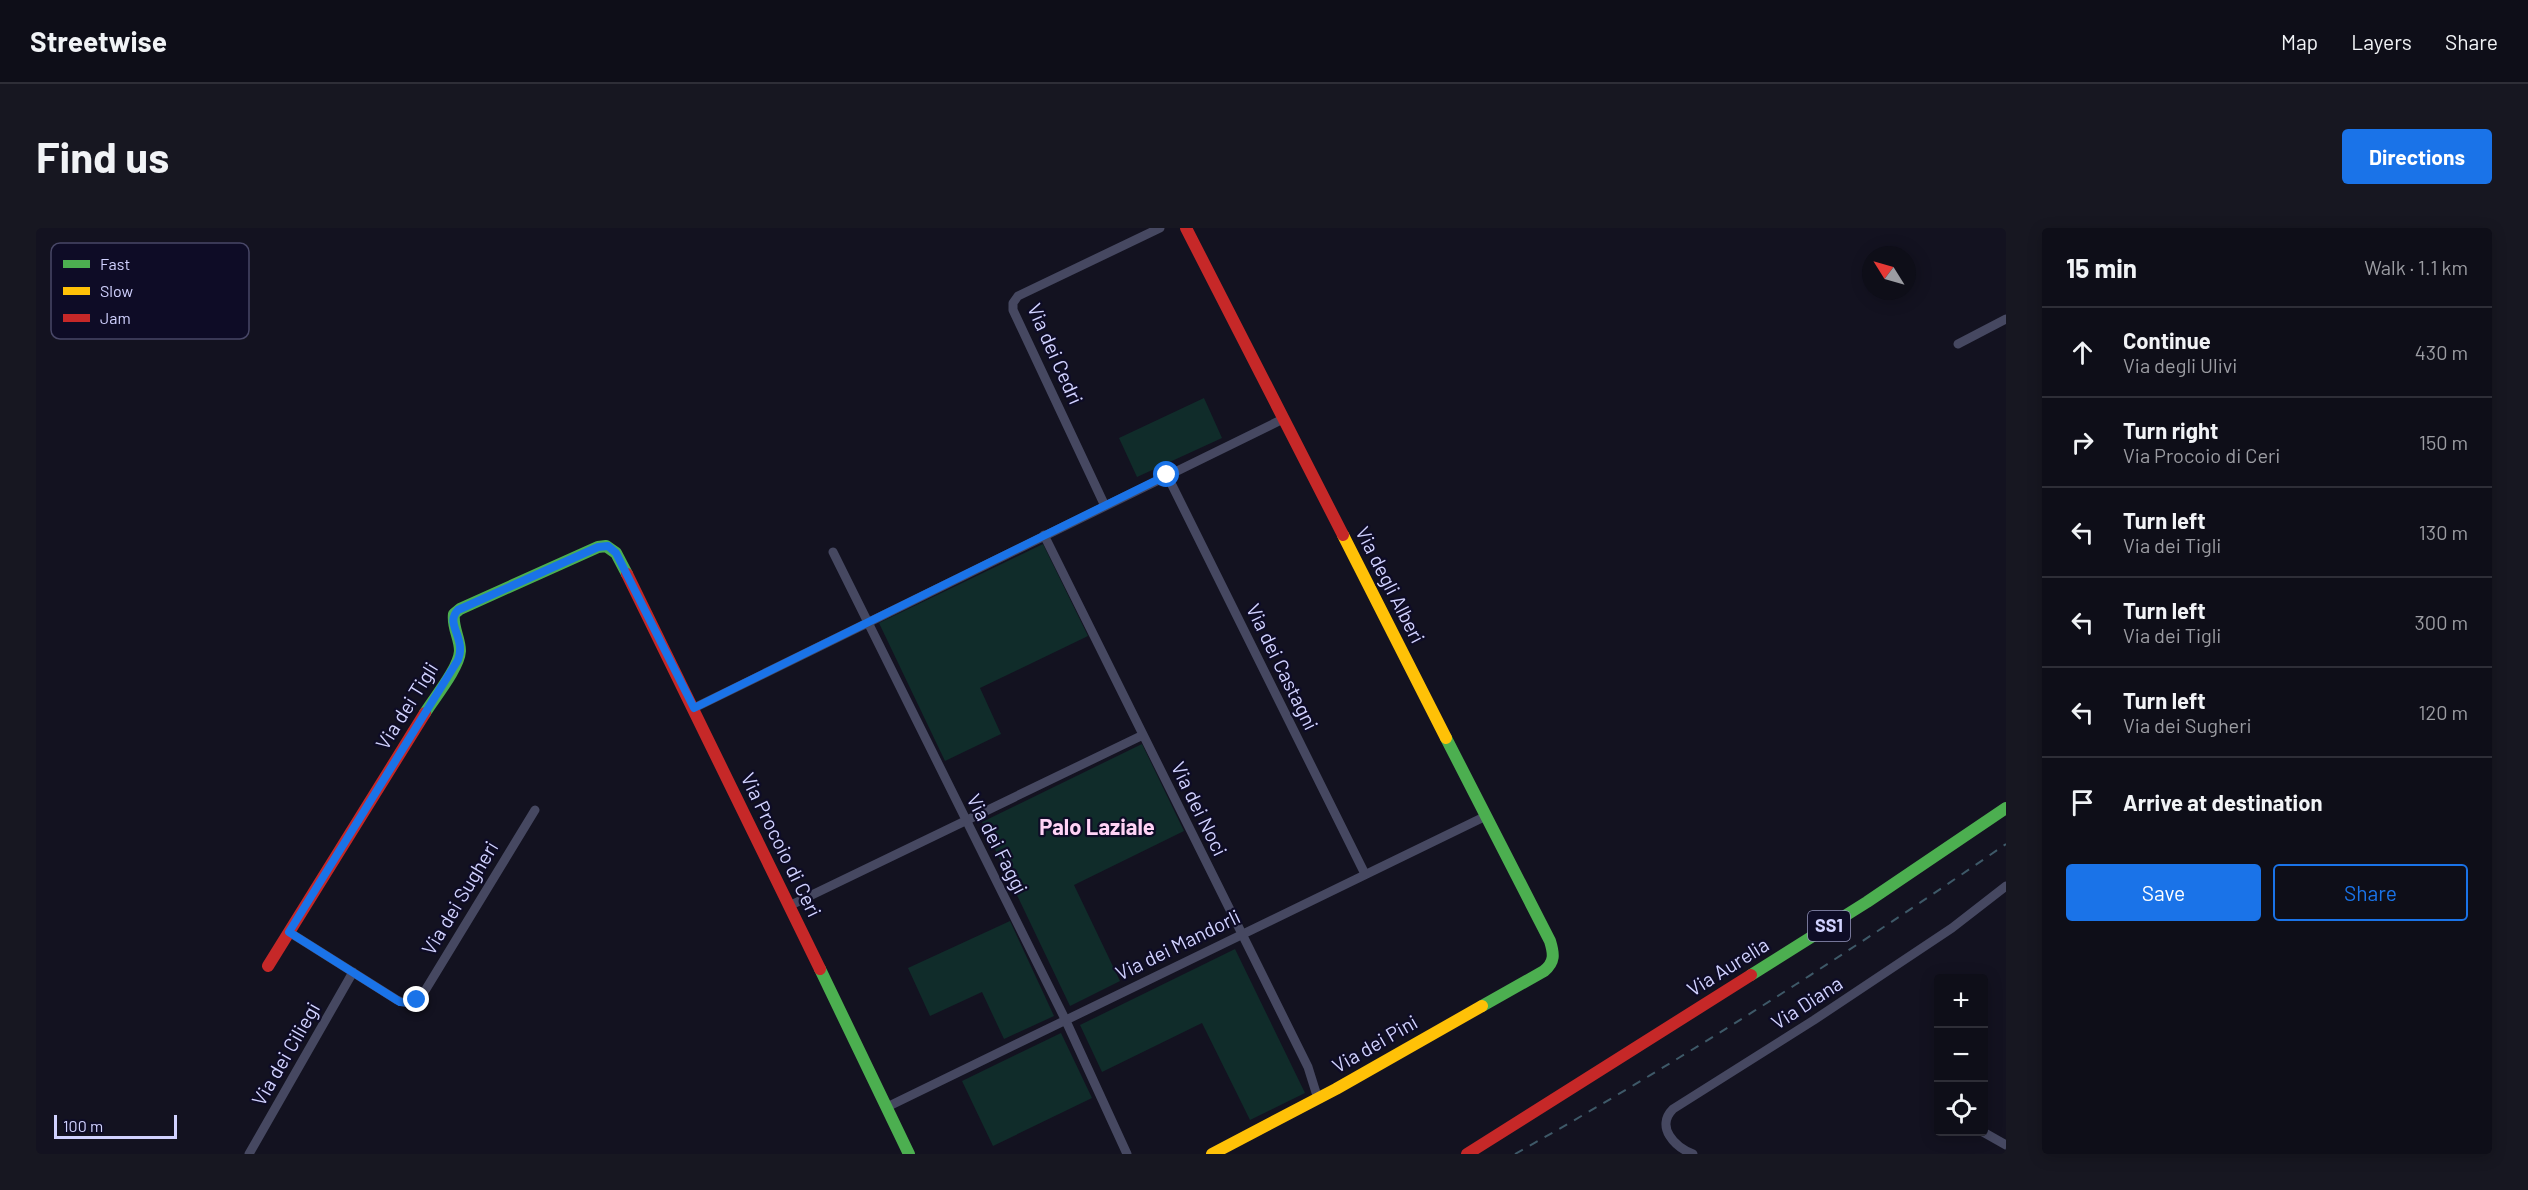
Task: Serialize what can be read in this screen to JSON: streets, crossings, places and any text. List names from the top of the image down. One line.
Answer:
{"streets":{"street":["Via dei Cedri","Via degli Alberi","Via dei Castagni","Via dei Tigli","Via dei Noci","Via dei Faggi","Via Procoio di Ceri","Via dei Sugheri","SS1","Via dei Mandorli","Via Aurelia","Via Diana","Via dei Pini","Via dei Ciliegi"]},"crossings":[["Via degli Alberi","Via dei Mandorli"],["Via degli Alberi","Via dei Pini"],["Via dei Castagni","Via dei Mandorli"],["Via dei Tigli","Via Procoio di Ceri"],["Via dei Tigli","Via dei Sugheri"],["Via dei Noci","Via dei Mandorli"],["Via dei Noci","Via dei Pini"],["Via dei Faggi","Via dei Mandorli"],["Via Procoio di Ceri","Via dei Mandorli"],["Via dei Sugheri","Via dei Ciliegi"]],"districts":["Palo Laziale"],"legend":["Fast","Slow","Jam"],"scale_bar":"100 m","north":"top left","page":{"header":"Streetwise","nav":["Map","Layers","Share"],"buttons":["Directions",["Save","Share"]],"title":"Find us","heading":["15 min","Walk · 1.1 km"],"list":[["Continue","Via degli Ulivi","430 m"],["Turn right","Via Procoio di Ceri","150 m"],["Turn left","Via dei Tigli","130 m"],["Turn left","Via dei Tigli","300 m"],["Turn left","Via dei Sugheri","120 m"],"Arrive at destination"],"map_buttons":["+","−"],"scale":"100 m"}}
